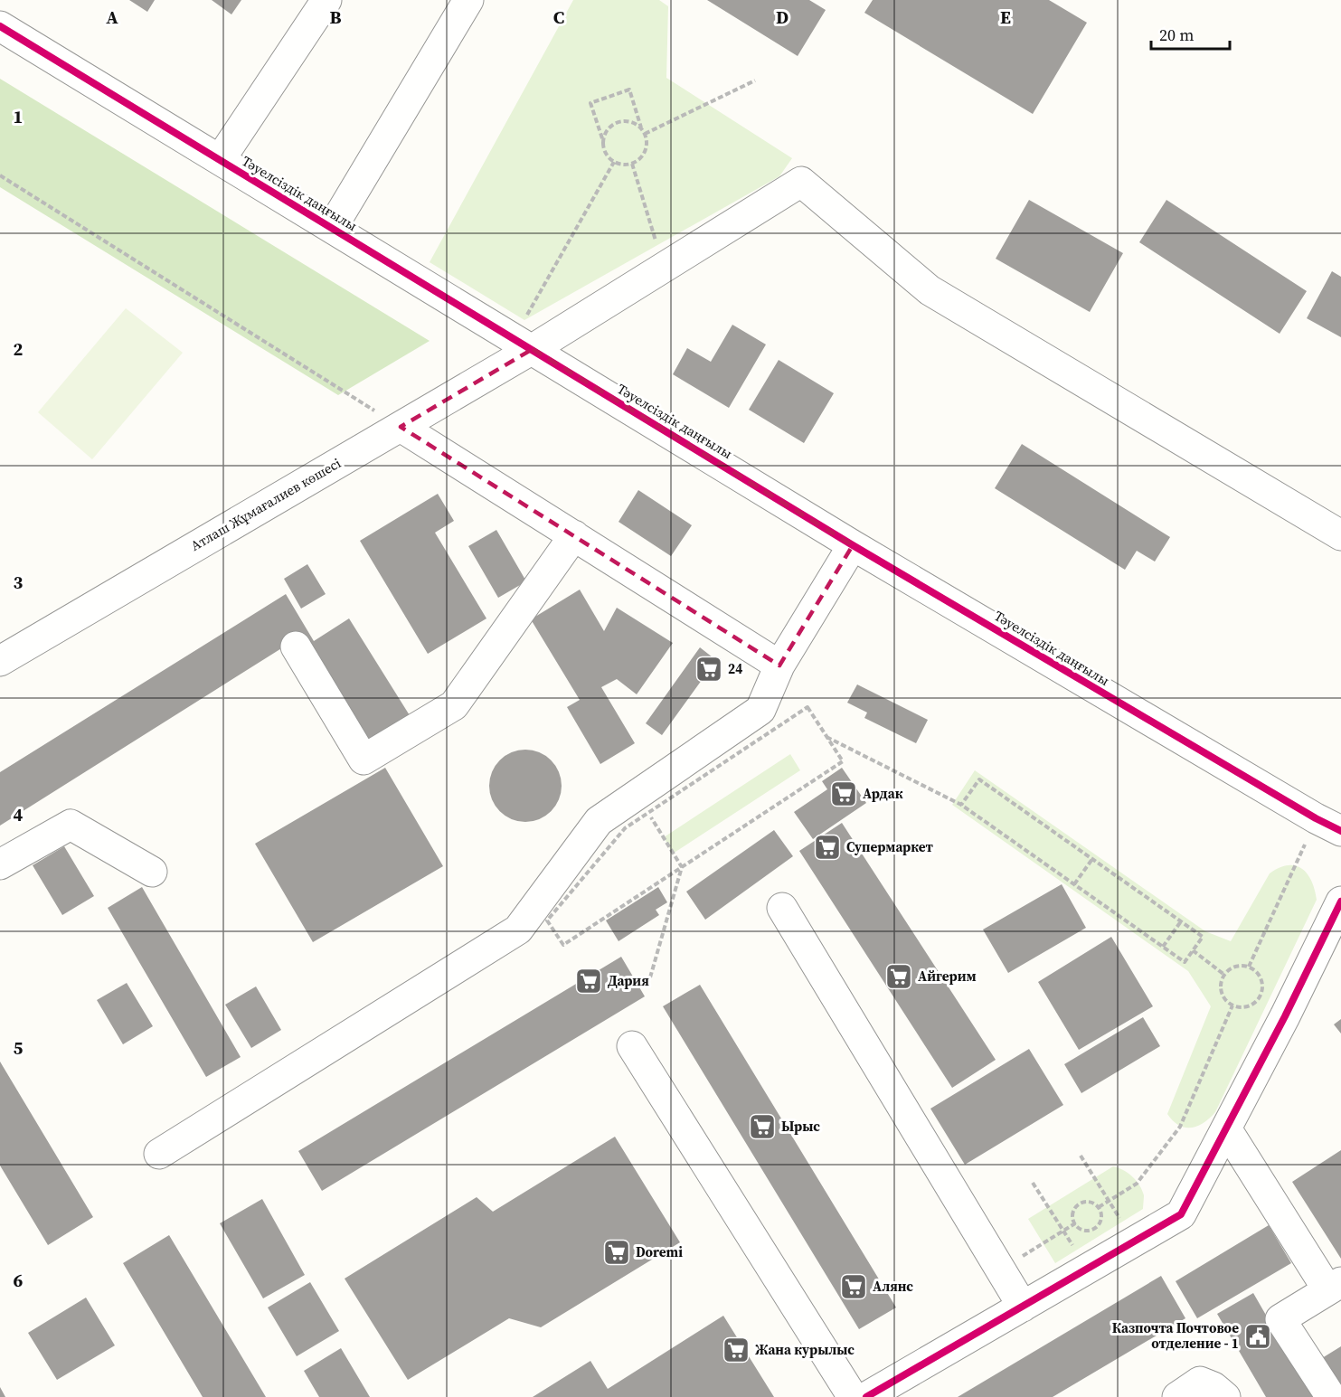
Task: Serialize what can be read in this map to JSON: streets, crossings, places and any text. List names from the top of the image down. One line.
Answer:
{"streets":{"street":["Тәуелсіздік даңғылы","Атлаш Жұмағалиев көшесі"]},"crossings":[["Тәуелсіздік даңғылы","Атлаш Жұмағалиев көшесі"]],"places":{"supermarket":["24","Ардак","Супермаркет","Айгерим","Дария","Ырыс","Doremi","Алянс","Жана курылыс"],"public building":["Казпочта Почтовое отделение - 1"]},"scale_bar":"20 m","grid":{"columns":["A","B","C","D","E"],"rows":["1","2","3","4","5","6"]}}
